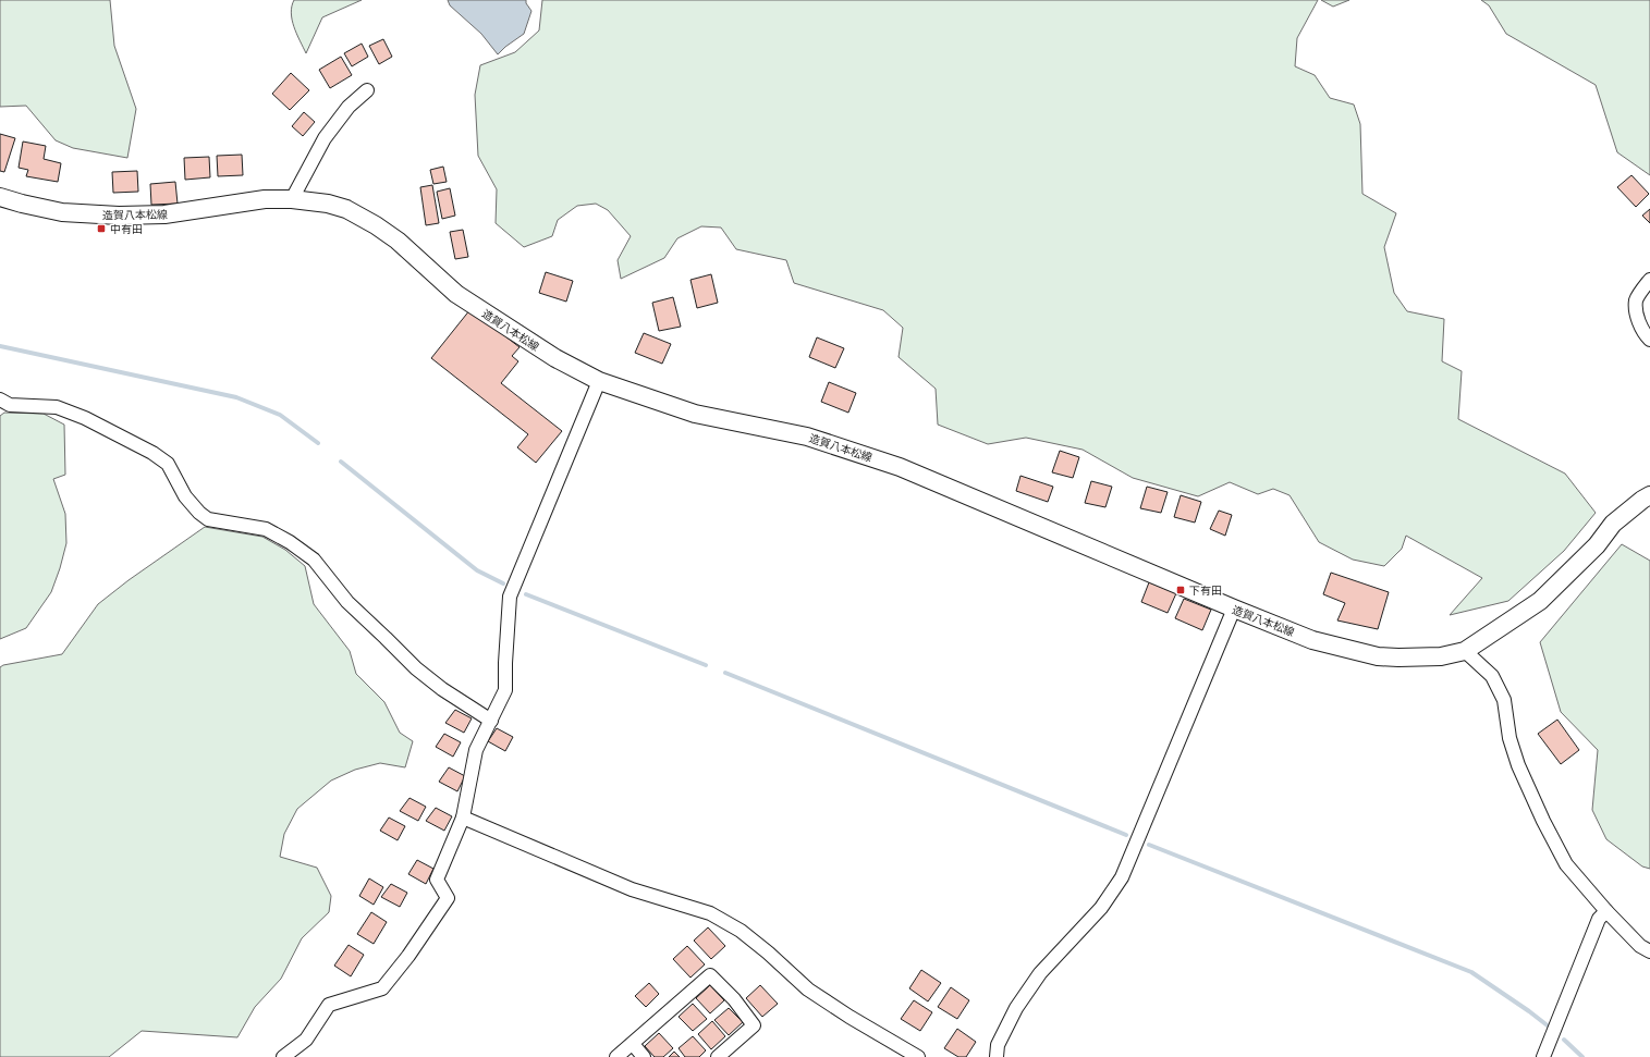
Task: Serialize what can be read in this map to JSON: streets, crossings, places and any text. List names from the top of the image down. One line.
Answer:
{"streets":{"main road":["造賀八本松線"]},"places":{"transit":["中有田","下有田"]}}
